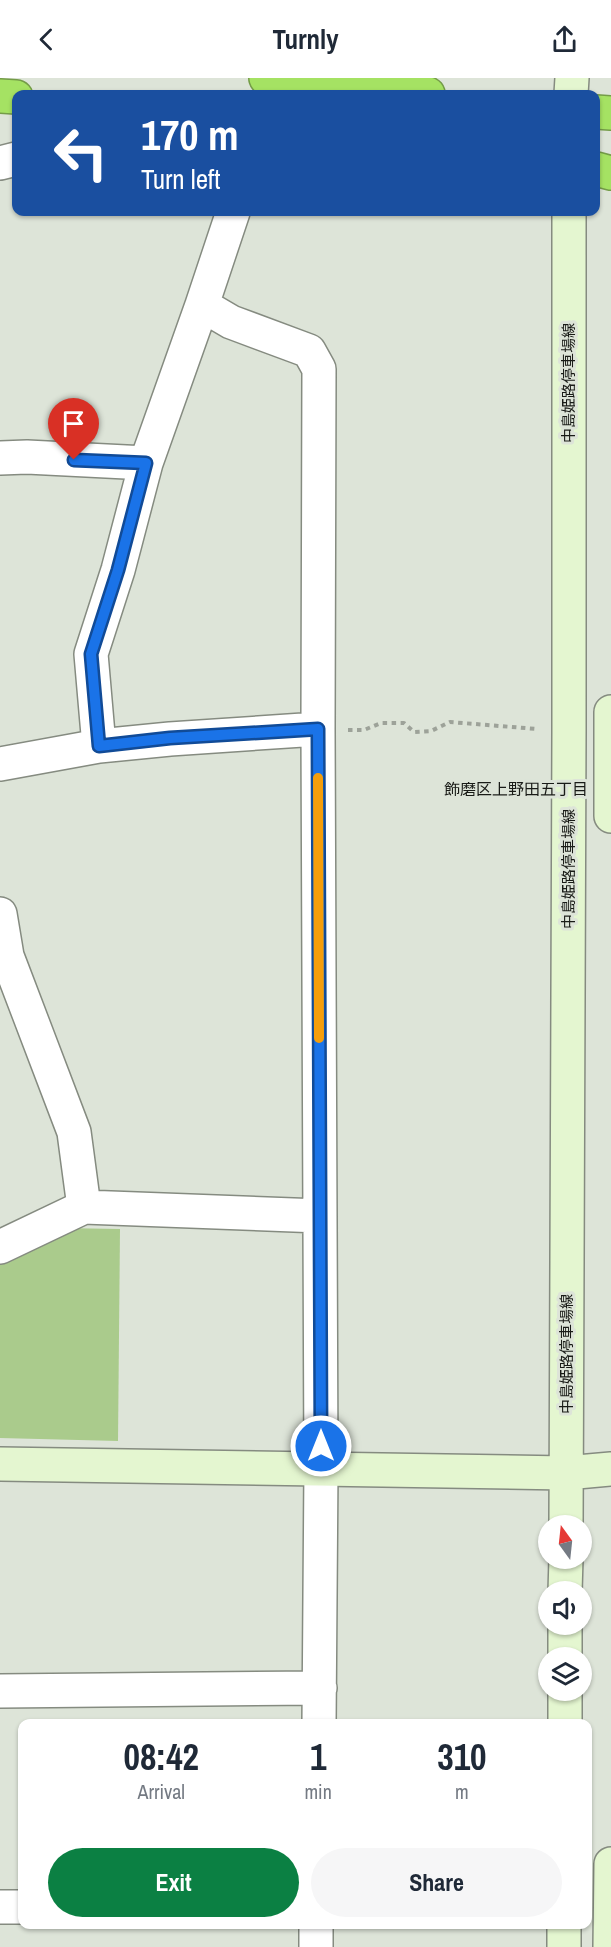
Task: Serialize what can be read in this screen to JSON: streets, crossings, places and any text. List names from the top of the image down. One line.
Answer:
{"streets":{"main road":["中島姫路停車場線"]},"districts":["飾磨区上野田五丁目"],"north":"top","page":{"header":"Turnly","turn":["170 m","Turn left"],"eta":["08:42","Arrival","1","min","310","m"],"buttons":["Exit","Share"]}}
